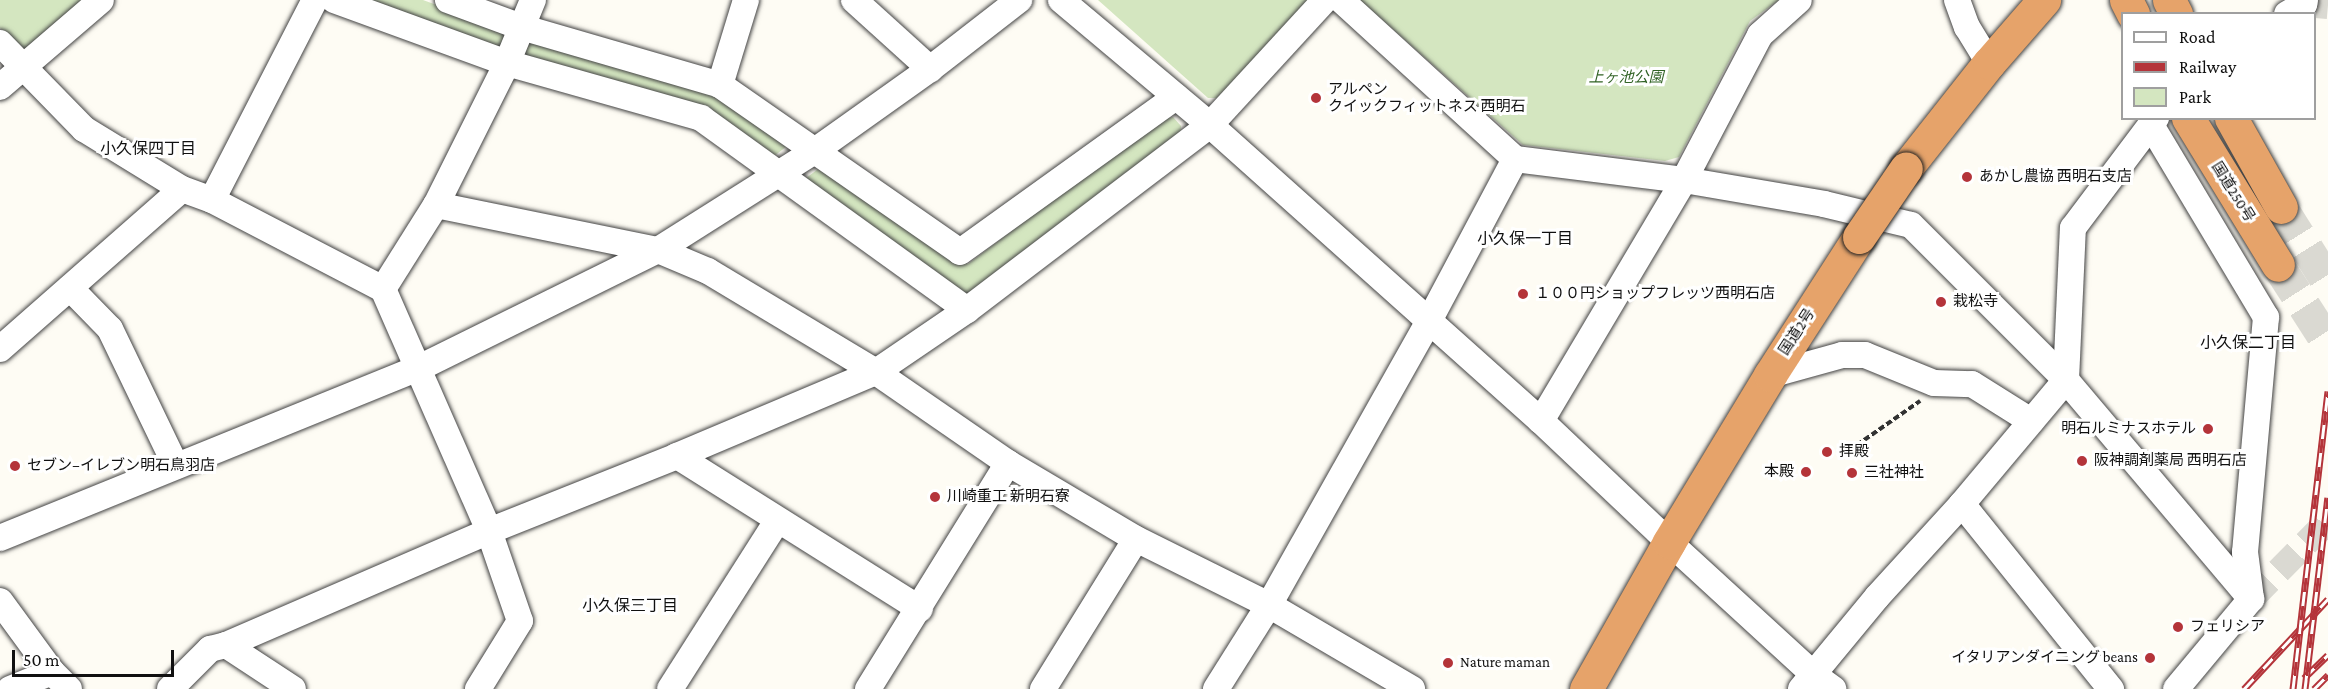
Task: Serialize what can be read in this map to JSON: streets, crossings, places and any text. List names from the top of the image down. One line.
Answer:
{"streets":{"highway":["国道250号","国道2号"]},"districts":["小久保四丁目","小久保一丁目","小久保二丁目","小久保三丁目"],"parks":["上ヶ池公園"],"places":["アルペン クイックフィットネス 西明石","あかし農協 西明石支店","１００円ショップフレッツ西明石店","栽松寺","明石ルミナスホテル","拝殿","阪神調剤薬局 西明石店","セブン−イレブン明石鳥羽店","本殿","三社神社","川崎重工 新明石寮","フェリシア","イタリアンダイニング beans","Nature maman"],"legend":["Road","Railway","Park"],"scale_bar":"50 m"}
